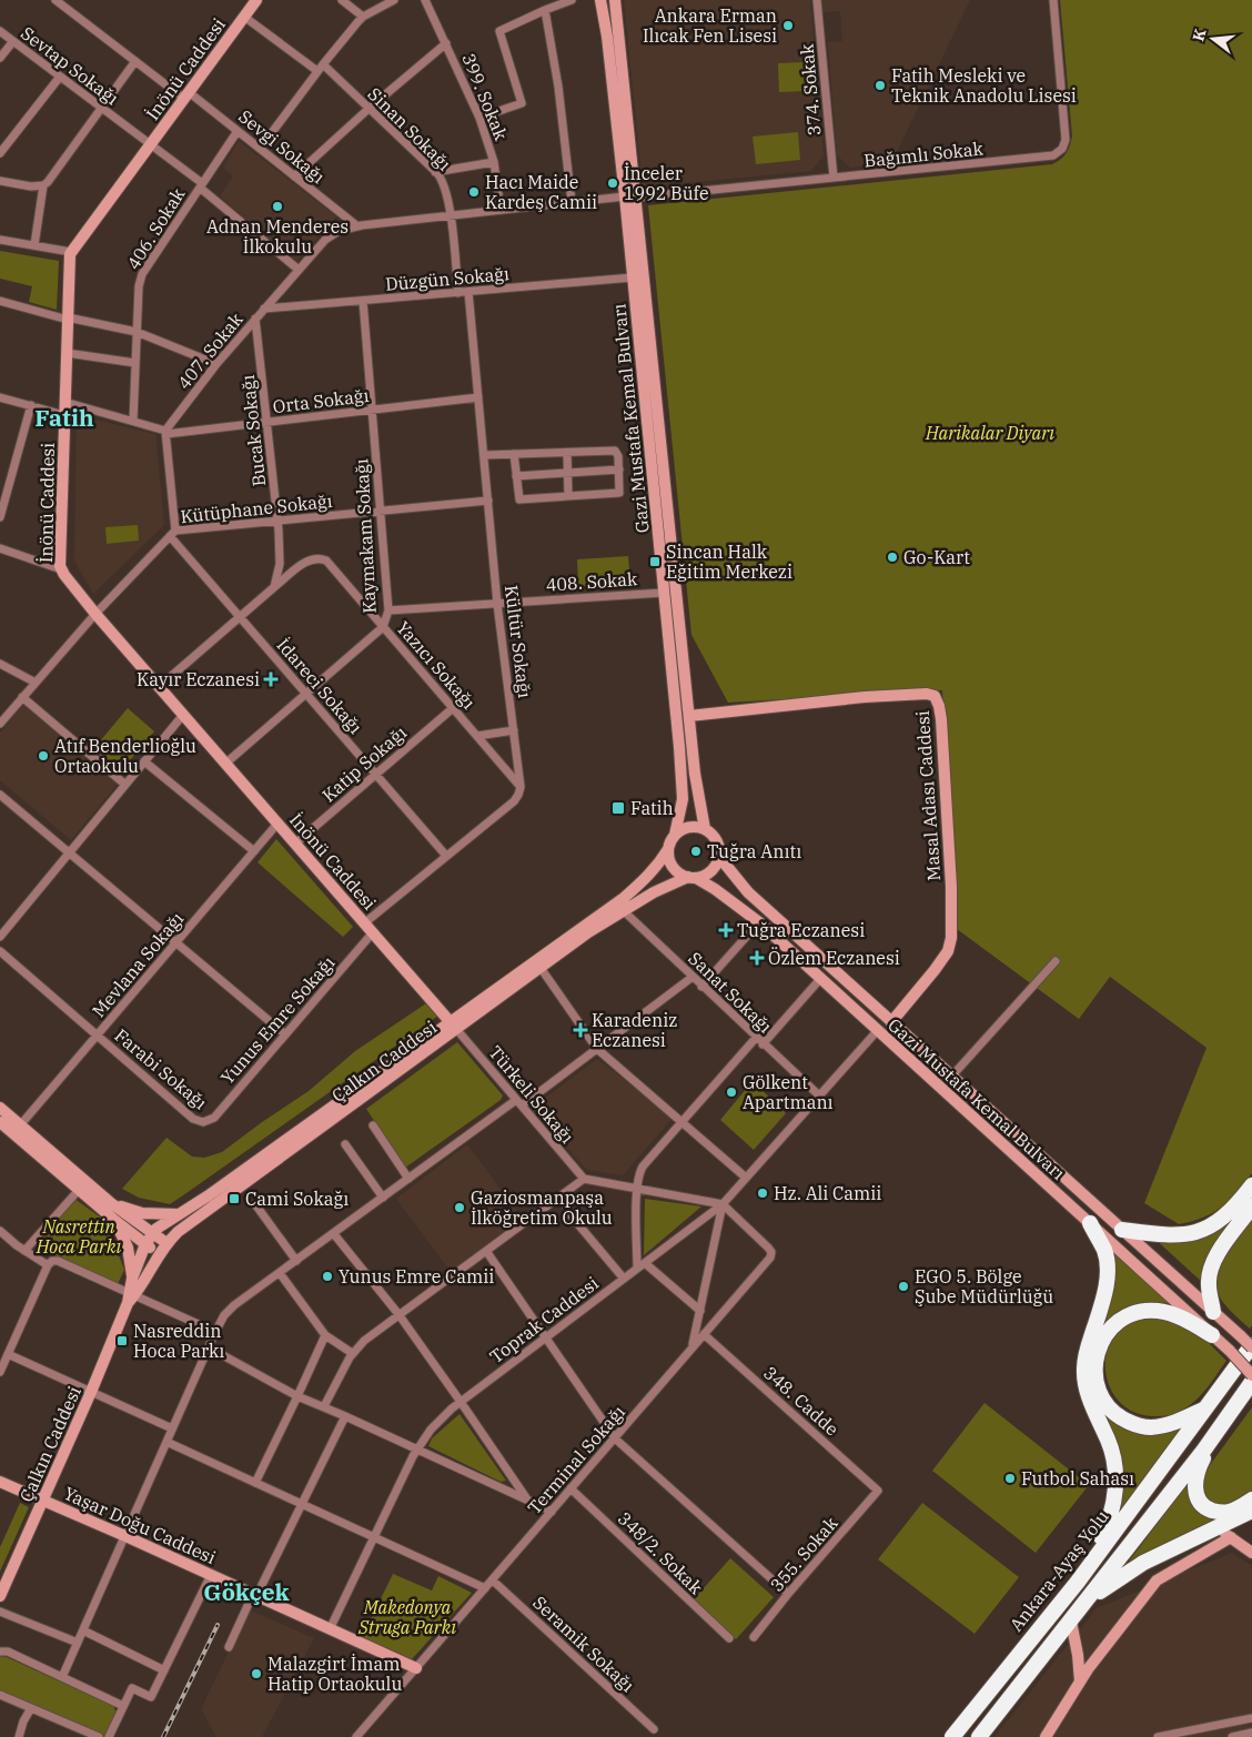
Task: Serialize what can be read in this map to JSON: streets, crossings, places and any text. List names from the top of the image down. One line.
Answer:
{"streets":{"highway":["Ankara-Ayaş Yolu"],"main road":["İnönü Caddesi","Gazi Mustafa Kemal Bulvarı","Masal Adası Caddesi","Çalkın Caddesi","Yaşar Doğu Caddesi"],"street":["Sevtap Sokağı","374. Sokak","399. Sokak","Sinan Sokağı","Sevgi Sokağı","Bağımlı Sokak","406. Sokak","Düzgün Sokağı","407. Sokak","Orta Sokağı","Bucak Sokağı","Kütüphane Sokağı","Kaymakam Sokağı","408. Sokak","Kültür Sokağı","Yazıcı Sokağı","İdareci Sokağı","Katip Sokağı","Mevlana Sokağı","Sanat Sokağı","Yunus Emre Sokağı","Farabi Sokağı","Türkeli Sokağı","Toprak Caddesi","348. Cadde","Terminal Sokağı","348/2. Sokak","355. Sokak","Seramik Sokağı"]},"crossings":[["Sevtap Sokağı","İnönü Caddesi"],["Sevtap Sokağı","406. Sokak"],["Sevtap Sokağı","407. Sokak"],["İnönü Caddesi","Sinan Sokağı"],["İnönü Caddesi","Sevgi Sokağı"],["İnönü Caddesi","Kütüphane Sokağı"],["İnönü Caddesi","Kaymakam Sokağı"],["İnönü Caddesi","Katip Sokağı"],["İnönü Caddesi","Mevlana Sokağı"],["İnönü Caddesi","Yunus Emre Sokağı"],["İnönü Caddesi","Çalkın Caddesi"],["İnönü Caddesi","Türkeli Sokağı"],["374. Sokak","Bağımlı Sokak"],["399. Sokak","Bağımlı Sokak"],["399. Sokak","407. Sokak"],["Sinan Sokağı","Düzgün Sokağı"],["Sinan Sokağı","407. Sokak"],["Sevgi Sokağı","406. Sokak"],["Sevgi Sokağı","407. Sokak"],["Bağımlı Sokak","407. Sokak"],["Bağımlı Sokak","Gazi Mustafa Kemal Bulvarı"],["Düzgün Sokağı","407. Sokak"],["Düzgün Sokağı","Gazi Mustafa Kemal Bulvarı"],["Düzgün Sokağı","Kaymakam Sokağı"],["Düzgün Sokağı","Kültür Sokağı"],["407. Sokak","Orta Sokağı"],["407. Sokak","Bucak Sokağı"],["Orta Sokağı","Bucak Sokağı"],["Orta Sokağı","Kaymakam Sokağı"],["Orta Sokağı","Kültür Sokağı"],["Gazi Mustafa Kemal Bulvarı","408. Sokak"],["Gazi Mustafa Kemal Bulvarı","Masal Adası Caddesi"],["Gazi Mustafa Kemal Bulvarı","Çalkın Caddesi"],["Gazi Mustafa Kemal Bulvarı","Toprak Caddesi"],["Gazi Mustafa Kemal Bulvarı","Ankara-Ayaş Yolu"],["Bucak Sokağı","Kütüphane Sokağı"],["Bucak Sokağı","Yazıcı Sokağı"],["Kütüphane Sokağı","Kaymakam Sokağı"],["Kütüphane Sokağı","Kültür Sokağı"],["Kütüphane Sokağı","İdareci Sokağı"],["Kaymakam Sokağı","408. Sokak"],["Kaymakam Sokağı","Yazıcı Sokağı"],["Kaymakam Sokağı","İdareci Sokağı"],["408. Sokak","Kültür Sokağı"],["Kültür Sokağı","Yazıcı Sokağı"],["Yazıcı Sokağı","Katip Sokağı"],["İdareci Sokağı","Katip Sokağı"],["Mevlana Sokağı","Farabi Sokağı"],["Sanat Sokağı","Çalkın Caddesi"],["Sanat Sokağı","Toprak Caddesi"],["Yunus Emre Sokağı","Farabi Sokağı"],["Çalkın Caddesi","Türkeli Sokağı"],["Çalkın Caddesi","Yaşar Doğu Caddesi"],["Toprak Caddesi","Terminal Sokağı"],["Toprak Caddesi","Yaşar Doğu Caddesi"],["348. Cadde","Terminal Sokağı"],["348. Cadde","355. Sokak"],["Terminal Sokağı","Yaşar Doğu Caddesi"],["Terminal Sokağı","348/2. Sokak"],["Terminal Sokağı","Seramik Sokağı"]],"districts":["Fatih","Gökçek"],"parks":["Harikalar Diyarı","Nasrettin Hoca Parkı","Makedonya Struga Parkı"],"places":{"other":["Ankara Erman Ilıcak Fen Lisesi","Fatih Mesleki ve Teknik Anadolu Lisesi","İnceler 1992 Büfe","Hacı Maide Kardeş Camii","Adnan Menderes İlkokulu","Go-Kart","Atıf Benderlioğlu Ortaokulu","Tuğra Anıtı","Gölkent Apartmanı","Hz. Ali Camii","Gaziosmanpaşa İlköğretim Okulu","Yunus Emre Camii","EGO 5. Bölge Şube Müdürlüğü","Futbol Sahası","Malazgirt İmam Hatip Ortaokulu"],"transit":["Sincan Halk Eğitim Merkezi","Fatih","Cami Sokağı","Nasreddin Hoca Parkı"],"health":["Kayır Eczanesi","Tuğra Eczanesi","Özlem Eczanesi","Karadeniz Eczanesi"]},"north":"left"}
